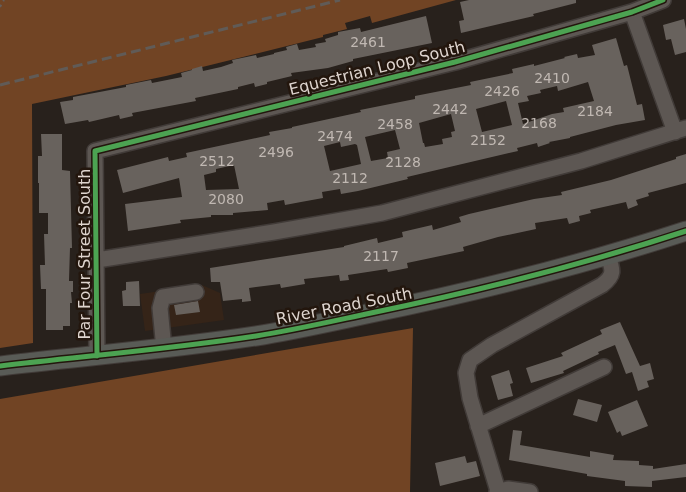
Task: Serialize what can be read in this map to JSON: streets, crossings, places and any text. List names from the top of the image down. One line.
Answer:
{"streets":{"main road":["River Road South"],"street":["Equestrian Loop South","Par Four Street South"]},"crossings":[["Equestrian Loop South","Par Four Street South"],["Par Four Street South","River Road South"]],"house_numbers":["2461","2410","2426","2442","2184","2168","2458","2474","2152","2496","2512","2128","2112","2080","2117"]}
